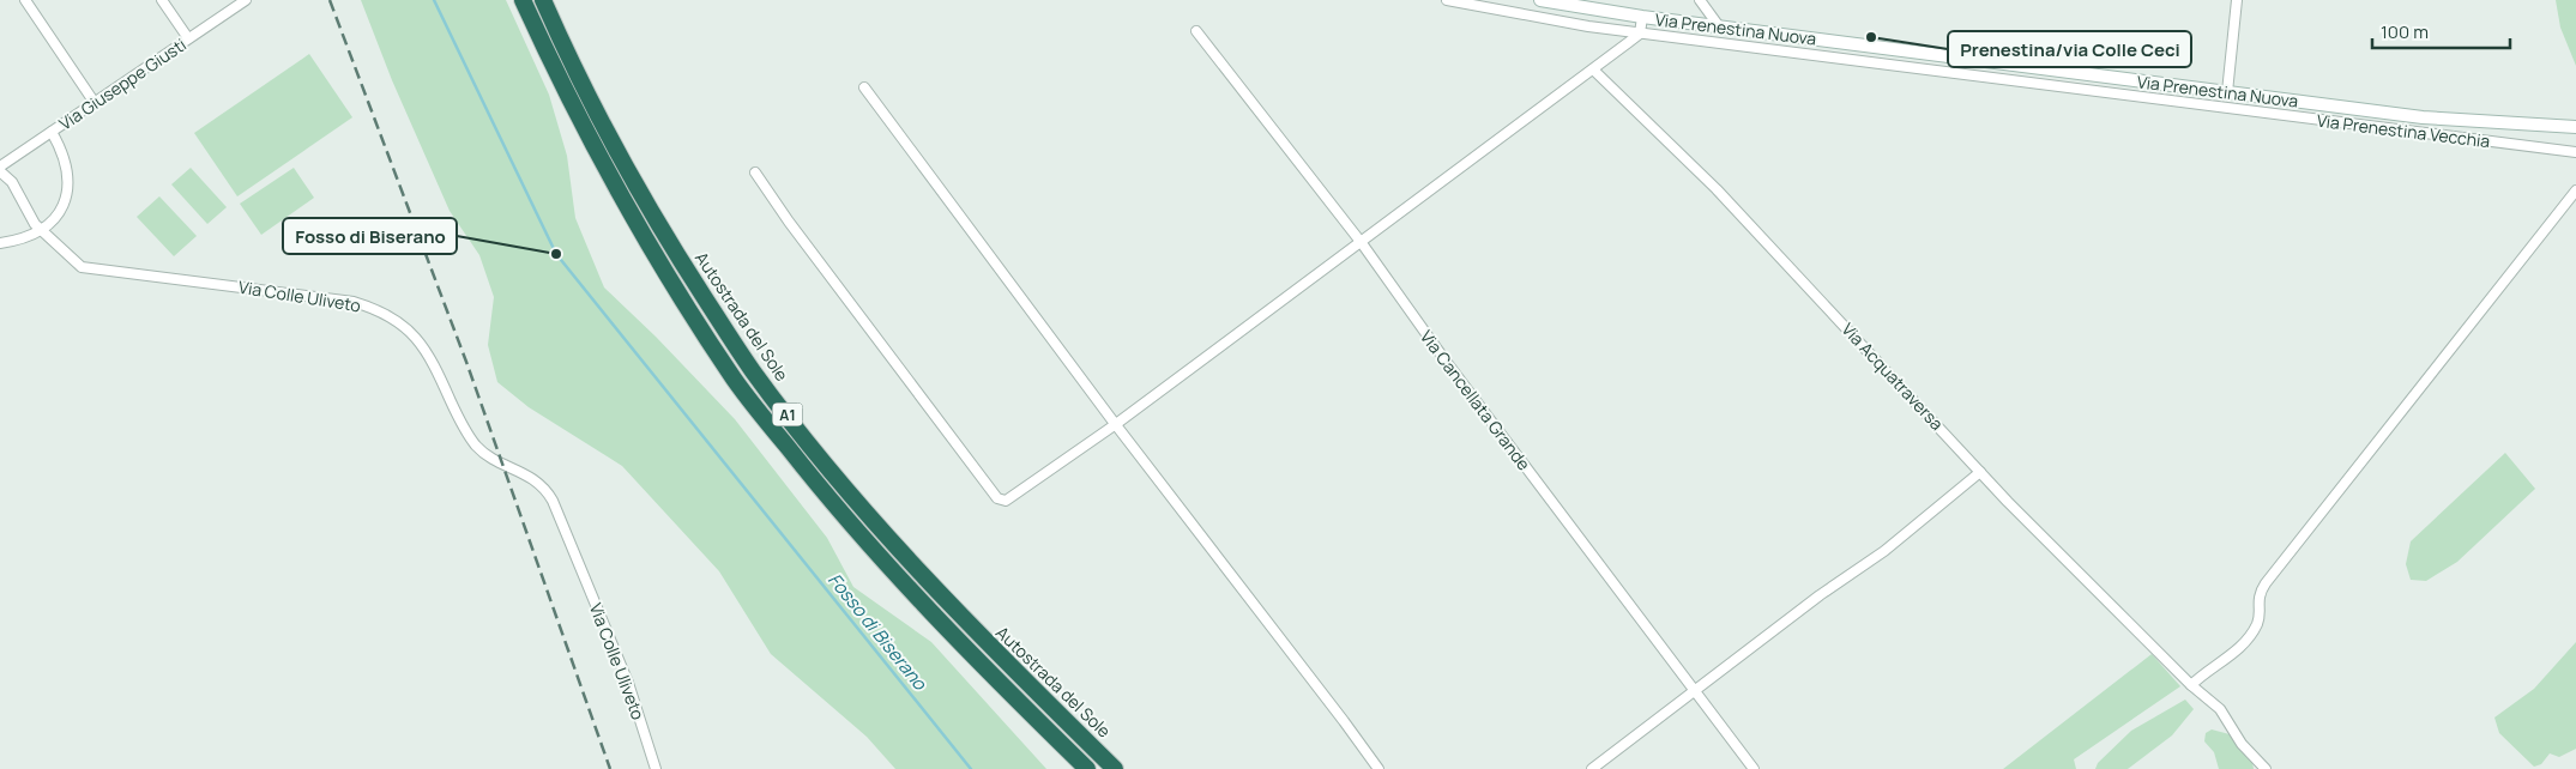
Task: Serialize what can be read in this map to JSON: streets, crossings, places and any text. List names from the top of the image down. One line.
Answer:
{"streets":{"highway":["Autostrada del Sole","A1"],"main road":["Via Prenestina Nuova"],"street":["Via Giuseppe Giusti","Via Prenestina Vecchia","Via Colle Uliveto","Via Acquatraversa","Via Cancellata Grande"]},"water":["Fosso di Biserano"],"places":["Prenestina/via Colle Ceci","Fosso di Biserano"],"scale_bar":"100 m"}
